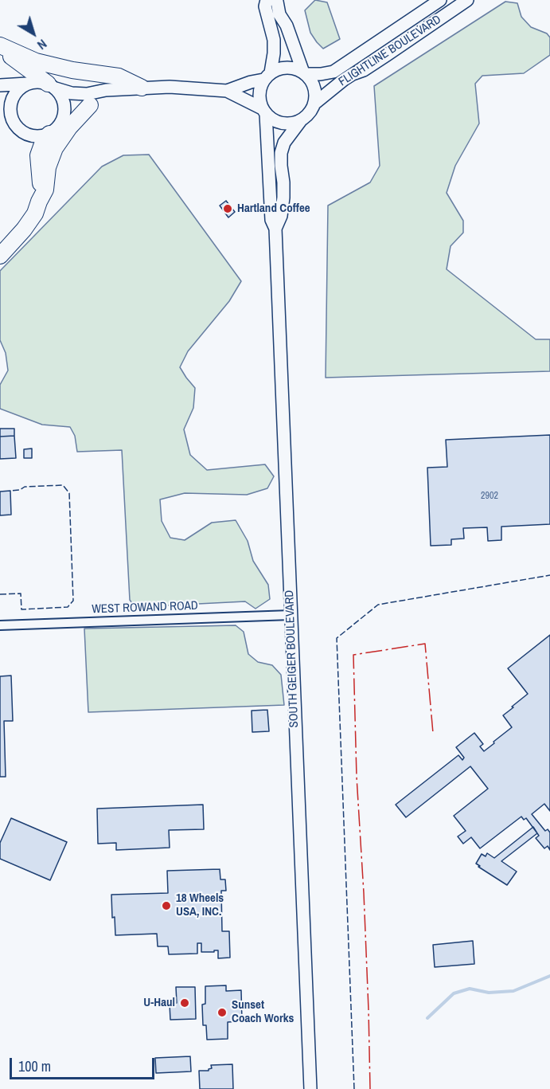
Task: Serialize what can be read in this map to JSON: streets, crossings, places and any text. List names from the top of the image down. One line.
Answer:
{"streets":{"street":["FLIGHTLINE BOULEVARD","WEST ROWAND ROAD","SOUTH GEIGER BOULEVARD"]},"crossings":[["FLIGHTLINE BOULEVARD","SOUTH GEIGER BOULEVARD"],["WEST ROWAND ROAD","SOUTH GEIGER BOULEVARD"]],"places":["Hartland Coffee","18 Wheels USA, INC.","U-Haul","Sunset Coach Works"],"house_numbers":["2902"],"scale_bar":"100 m","north":"bottom right"}
